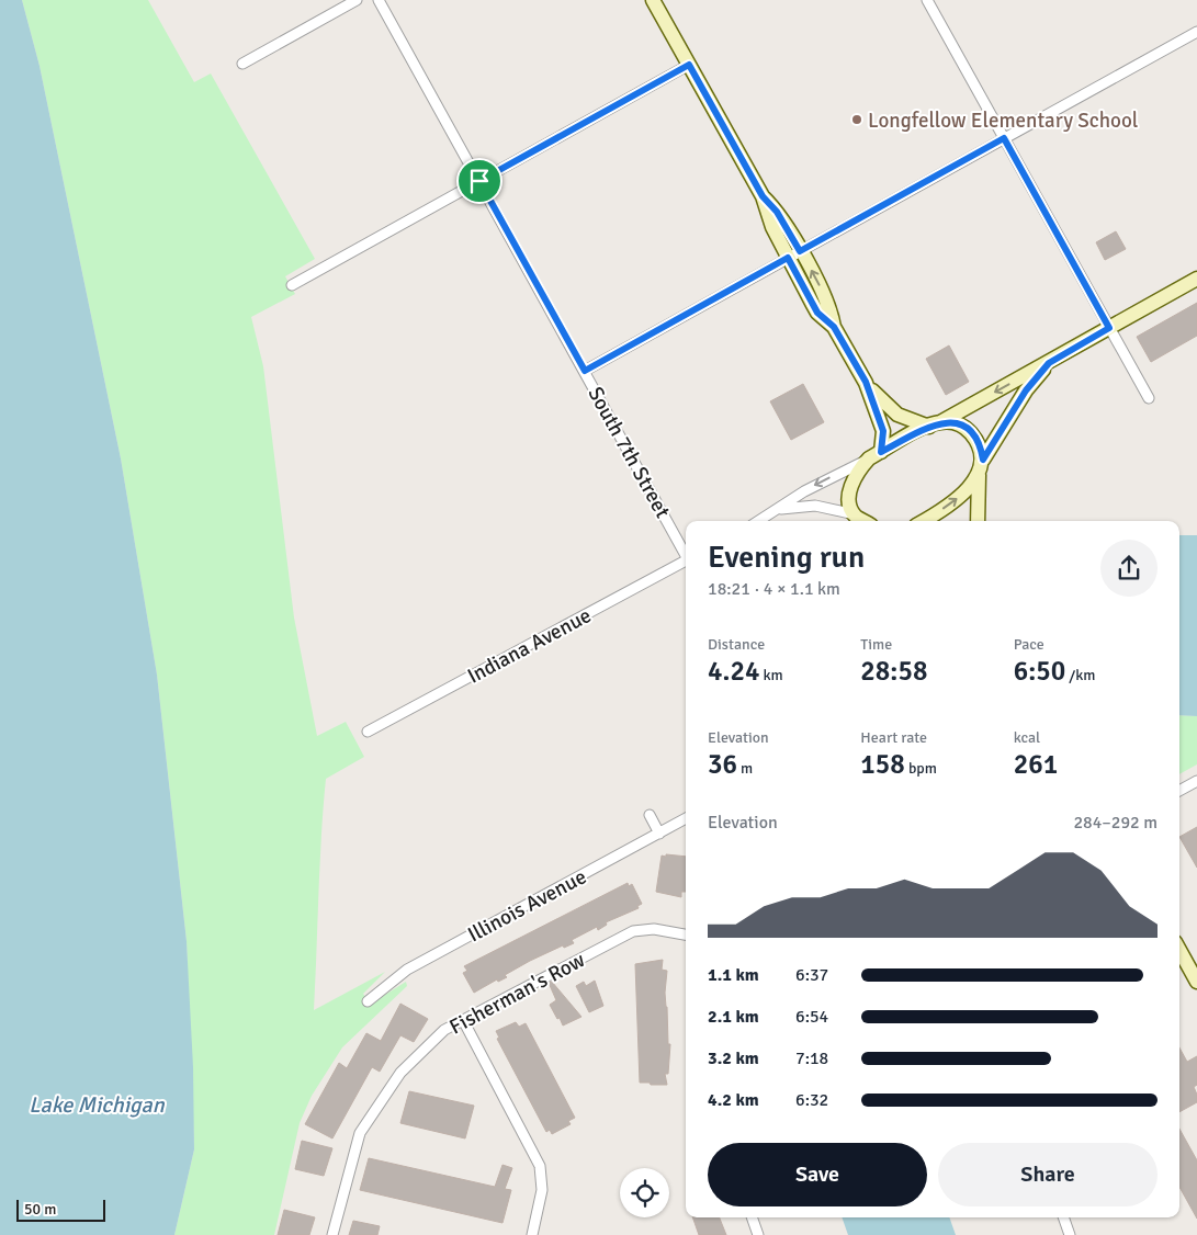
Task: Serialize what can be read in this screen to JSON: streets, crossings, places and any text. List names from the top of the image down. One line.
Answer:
{"streets":{"street":["South 7th Street","Indiana Avenue","Illinois Avenue","Fisherman's Row"]},"water":["Lake Michigan"],"places":["Longfellow Elementary School"],"scale_bar":"50 m","page":{"heading":["Evening run","18:21 · 4 × 1.1 km"],"stats":[["Distance","4.24 km"],["Time","28:58"],["Pace","6:50 /km"],["Elevation","36 m"],["Heart rate","158 bpm"],["kcal","261"]],"chart":["Elevation","284–292 m"],"list":[{"name":"1.1 km","note":"6:37"},{"name":"2.1 km","note":"6:54"},{"name":"3.2 km","note":"7:18"},{"name":"4.2 km","note":"6:32"}],"buttons":["Save","Share"],"scale":"50 m"}}
